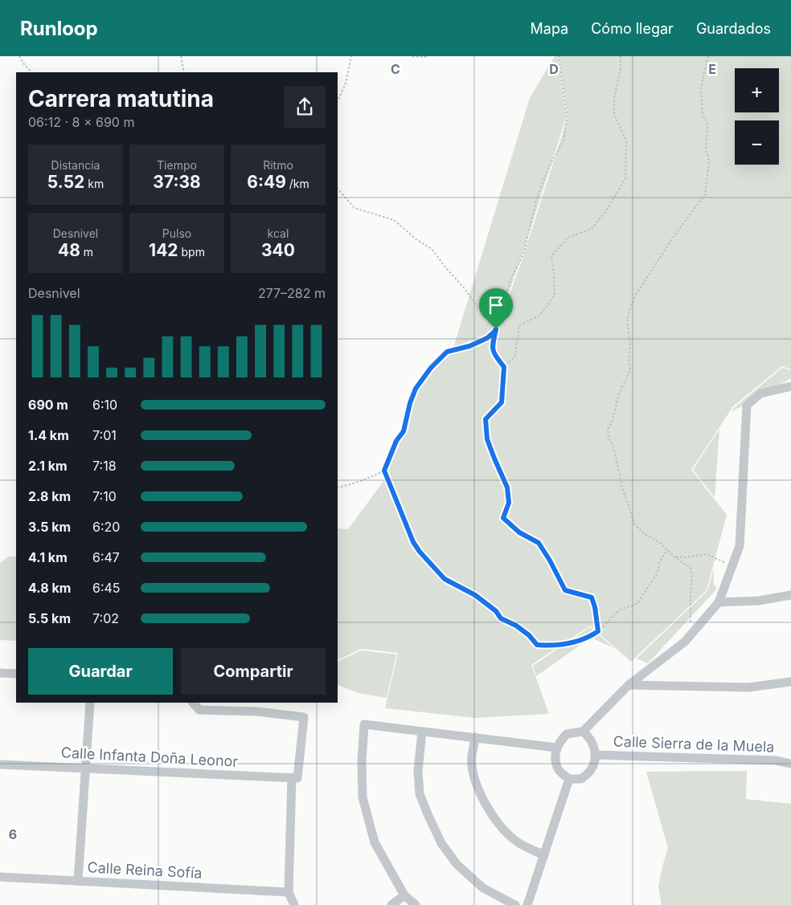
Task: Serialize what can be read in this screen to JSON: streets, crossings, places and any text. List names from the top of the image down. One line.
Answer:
{"streets":{"street":["Calle Sierra de la Muela","Calle Infanta Doña Leonor","Calle Reina Sofía"]},"page":{"header":"Runloop","nav":["Mapa","Cómo llegar","Guardados"],"map_buttons":["+","−"],"heading":["Carrera matutina","06:12 · 8 × 690 m"],"stats":[["Distancia","5.52 km"],["Tiempo","37:38"],["Ritmo","6:49 /km"],["Desnivel","48 m"],["Pulso","142 bpm"],["kcal","340"]],"chart":["Desnivel","277–282 m"],"list":[{"name":"690 m","note":"6:10"},{"name":"1.4 km","note":"7:01"},{"name":"2.1 km","note":"7:18"},{"name":"2.8 km","note":"7:10"},{"name":"3.5 km","note":"6:20"},{"name":"4.1 km","note":"6:47"},{"name":"4.8 km","note":"6:45"},{"name":"5.5 km","note":"7:02"}],"buttons":["Guardar","Compartir"]},"grid":{"columns":["C","D","E"],"rows":["6"]}}
